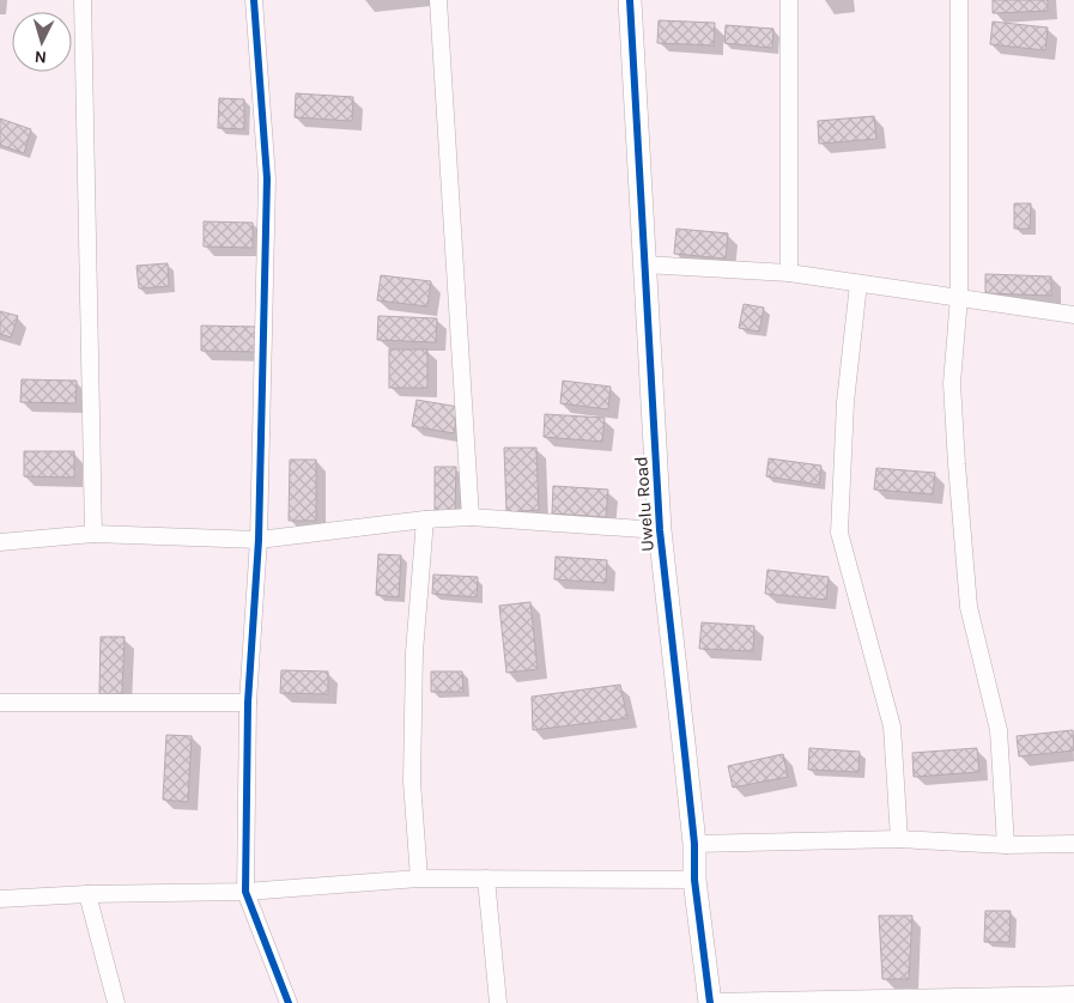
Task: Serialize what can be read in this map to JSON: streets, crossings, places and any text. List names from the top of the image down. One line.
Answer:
{"streets":{"street":["Uwelu Road"]},"north":"bottom"}
